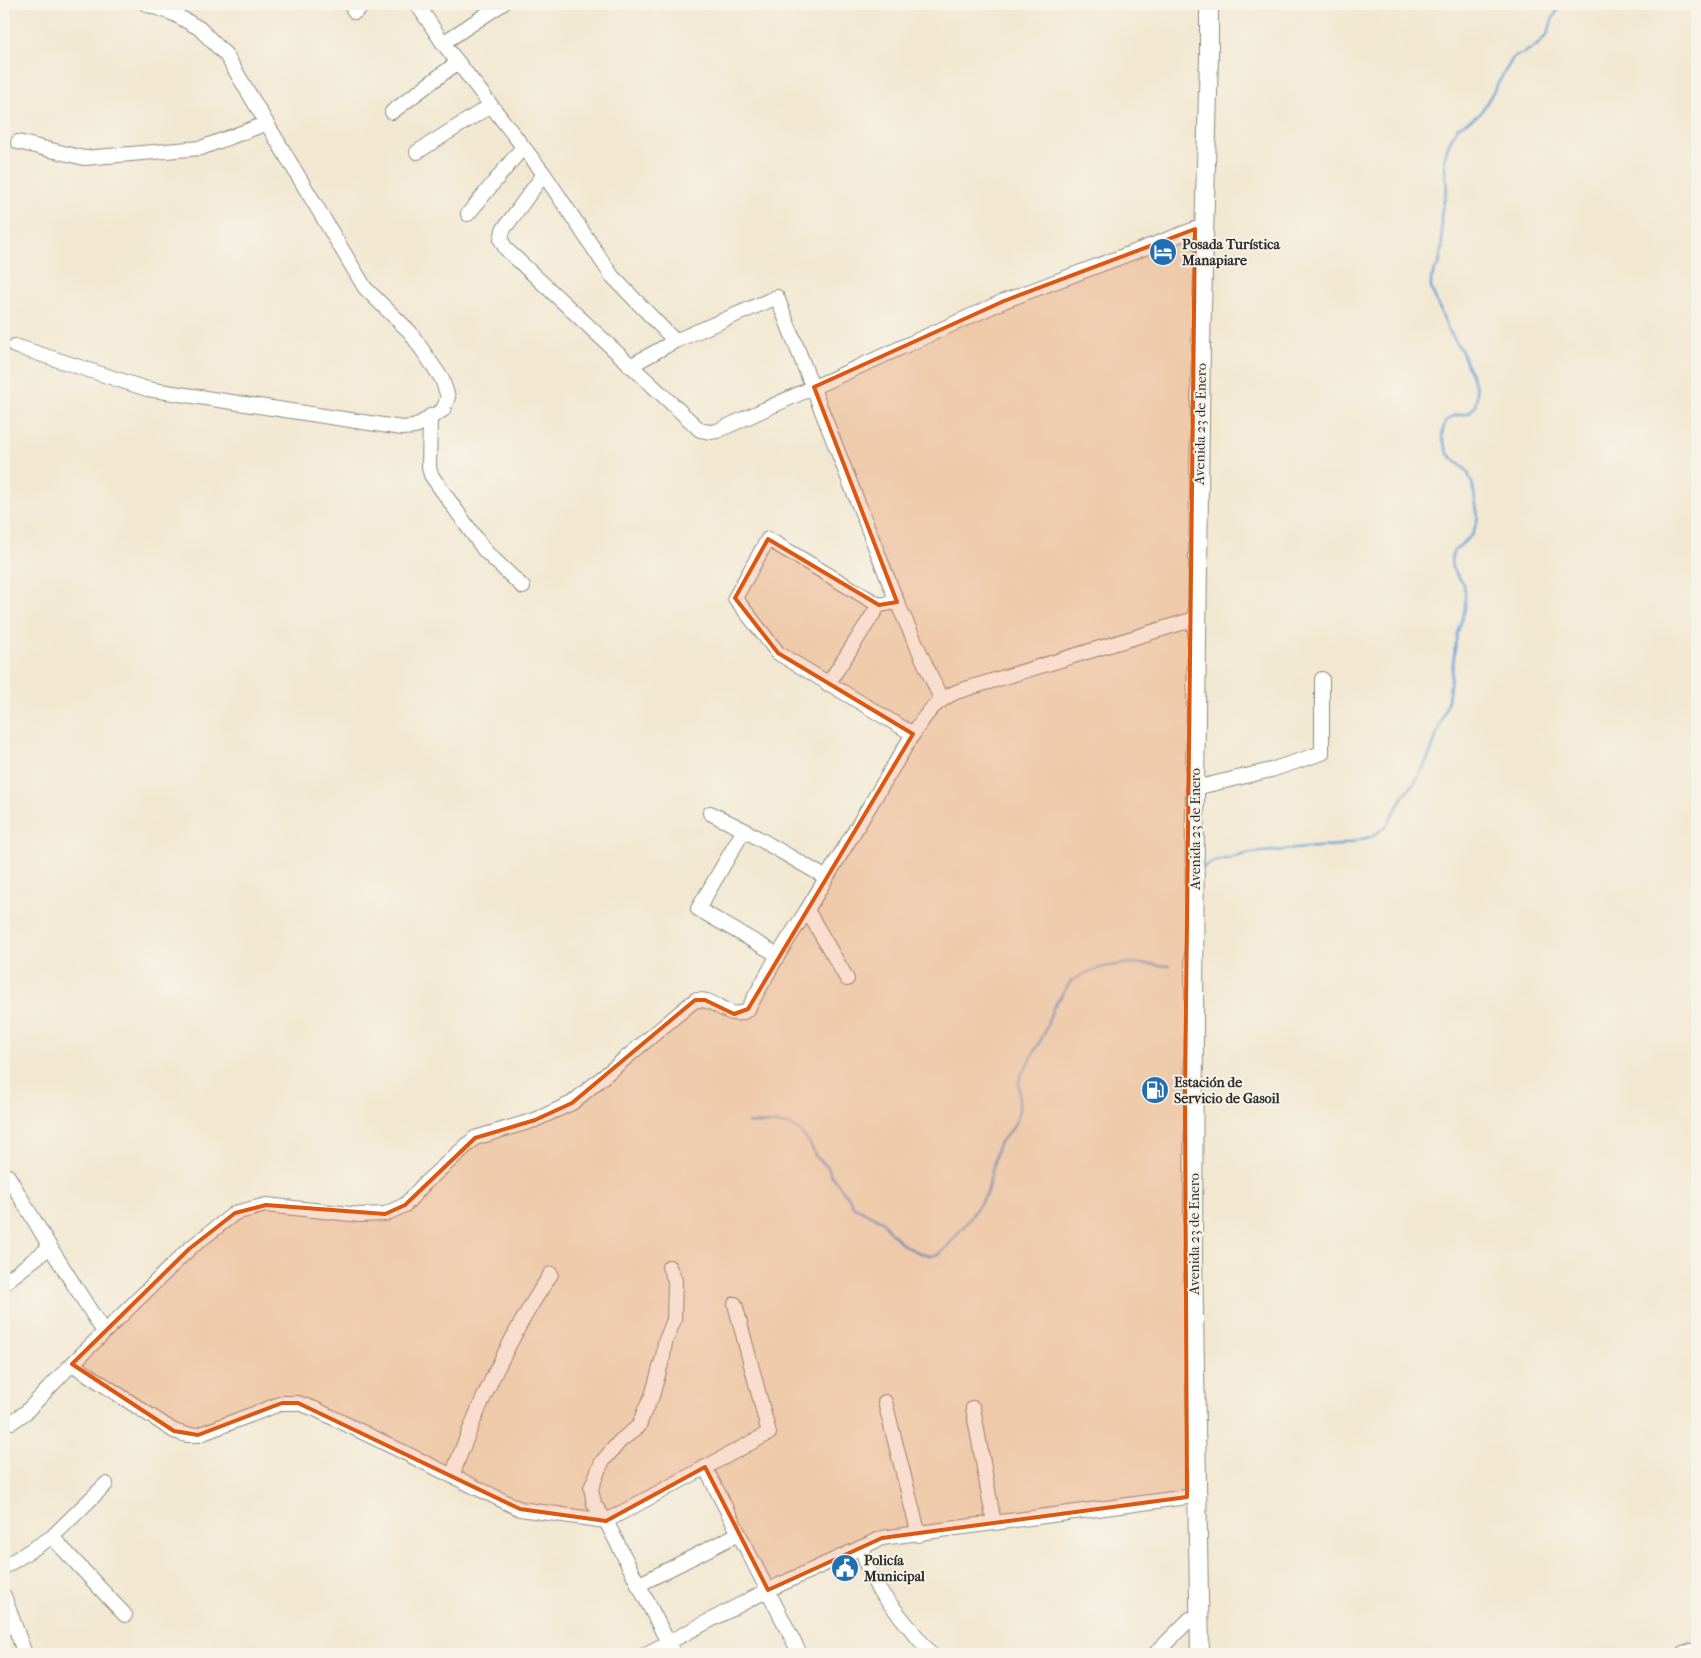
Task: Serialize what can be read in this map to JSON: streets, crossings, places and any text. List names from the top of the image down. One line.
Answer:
{"streets":{"main road":["Avenida 23 de Enero"]},"places":{"hotel":["Posada Turística Manapiare"],"fuel station":["Estación de Servicio de Gasoil"],"public building":["Policía Municipal"]}}
